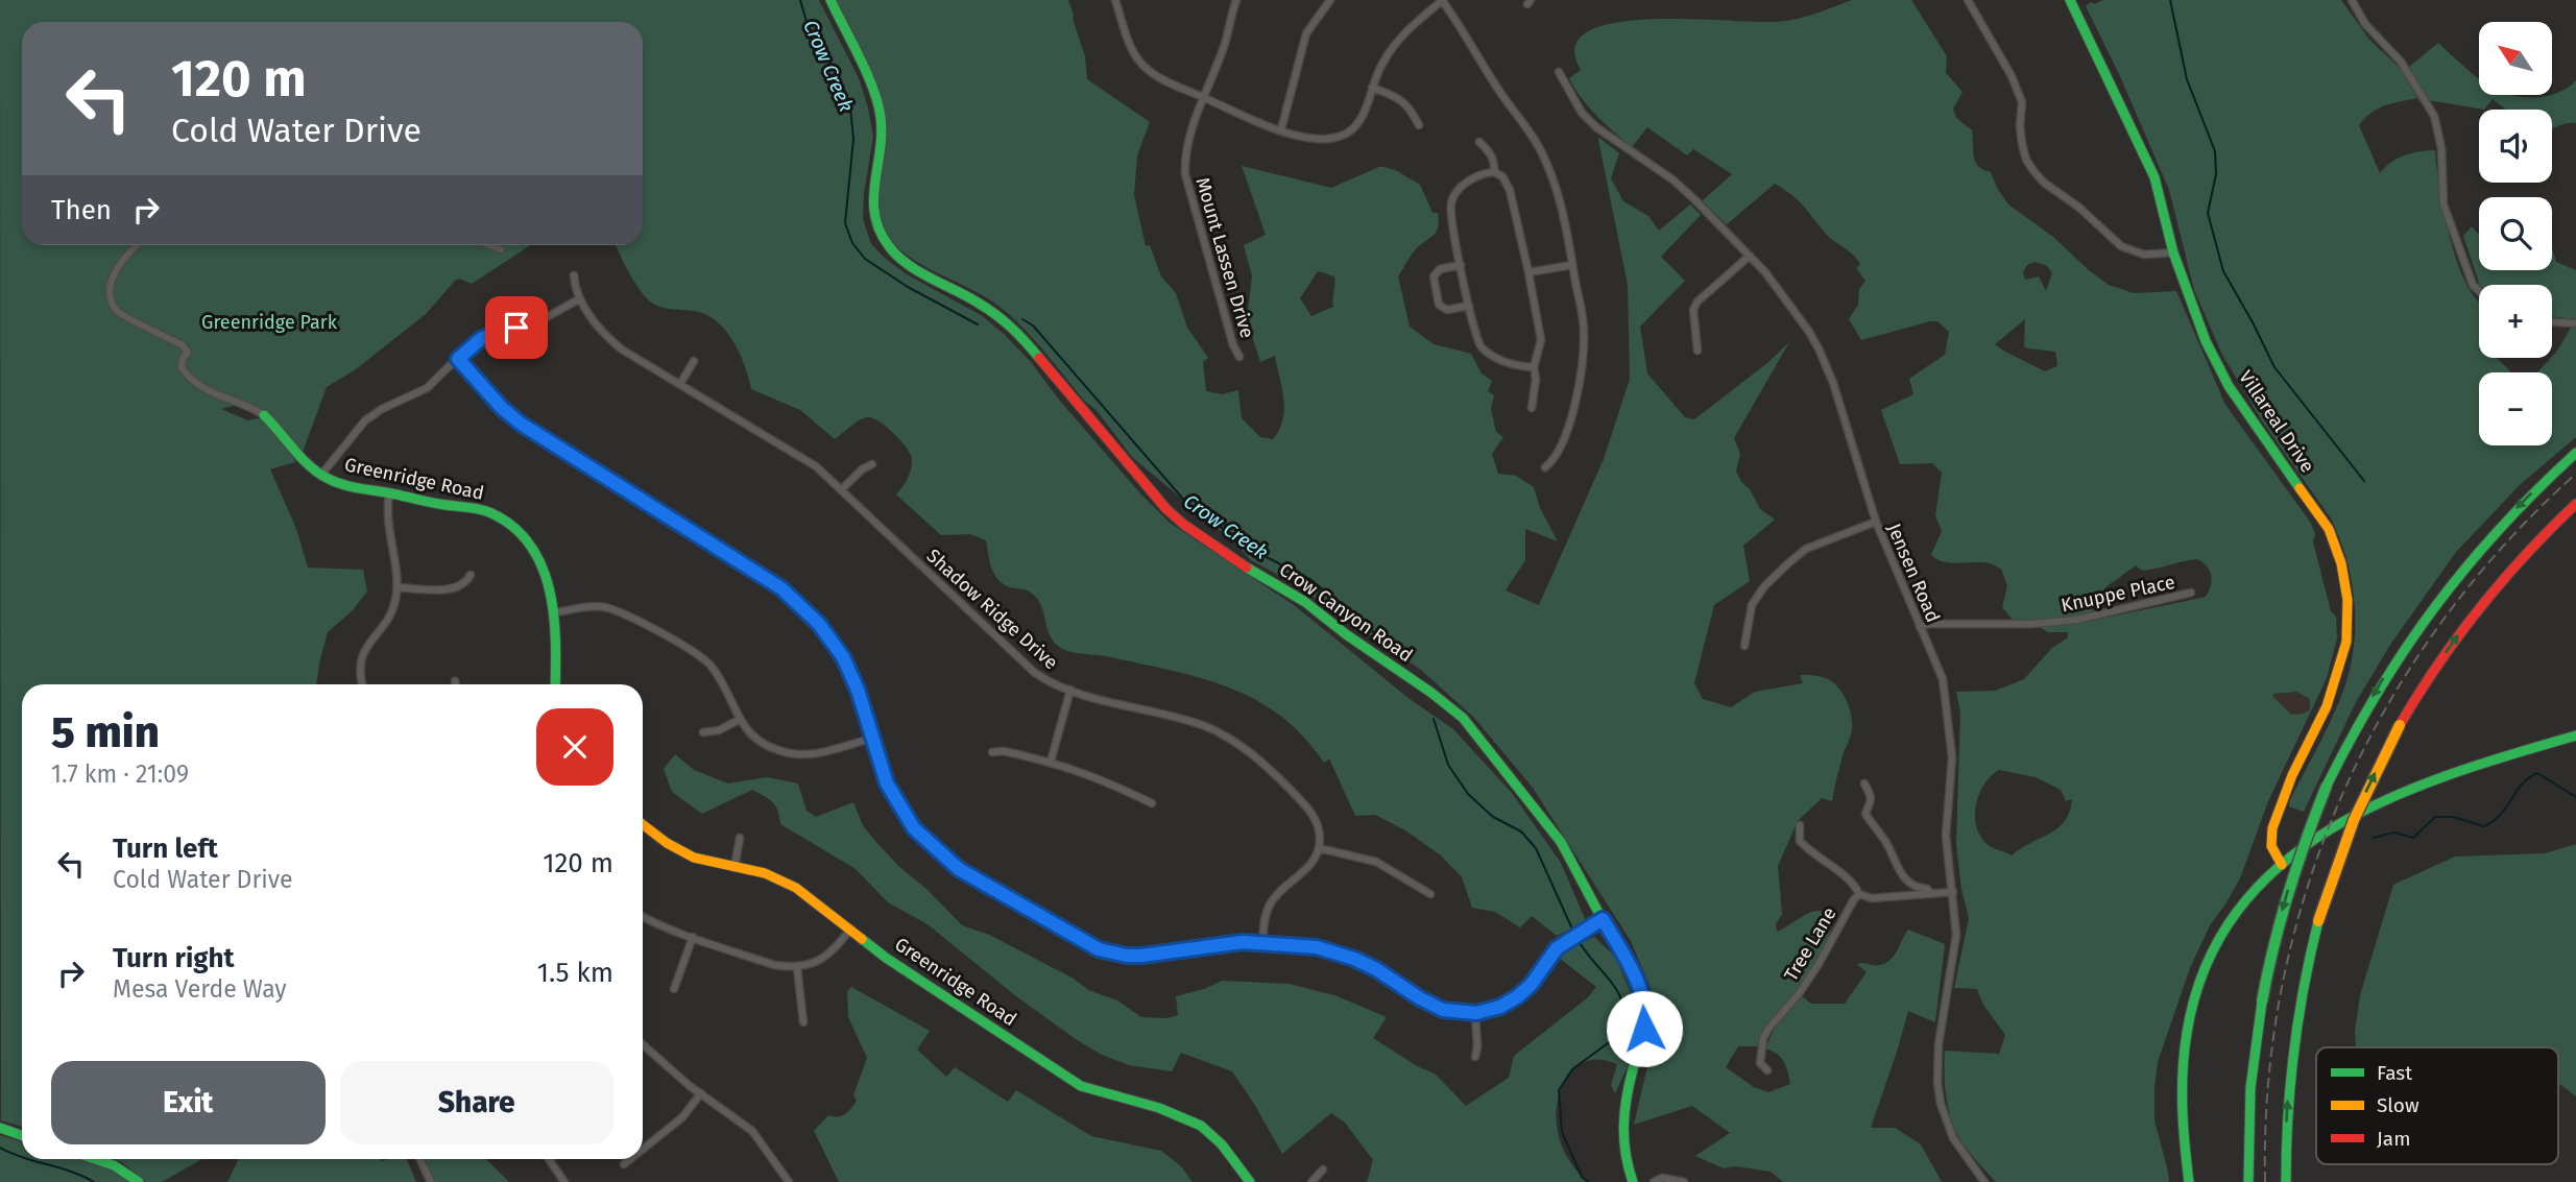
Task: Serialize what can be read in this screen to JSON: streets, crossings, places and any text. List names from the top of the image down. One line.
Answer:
{"streets":{"main road":["Villareal Drive","Greenridge Road","Crow Canyon Road"],"street":["Mount Lassen Drive","Jensen Road","Knuppe Place","Shadow Ridge Drive","Tree Lane"]},"crossings":[["Jensen Road","Knuppe Place"]],"water":["Crow Creek"],"parks":["Greenridge Park"],"legend":["Fast","Slow","Jam"],"north":"top left","page":{"map_buttons":["+","−"],"turn":["120 m","Cold Water Drive"],"then":"Then","heading":["5 min","1.7 km · 21:09"],"list":[{"name":"Turn left","note":"Cold Water Drive","value":"120 m"},{"name":"Turn right","note":"Mesa Verde Way","value":"1.5 km"}],"buttons":["Exit","Share"]}}
